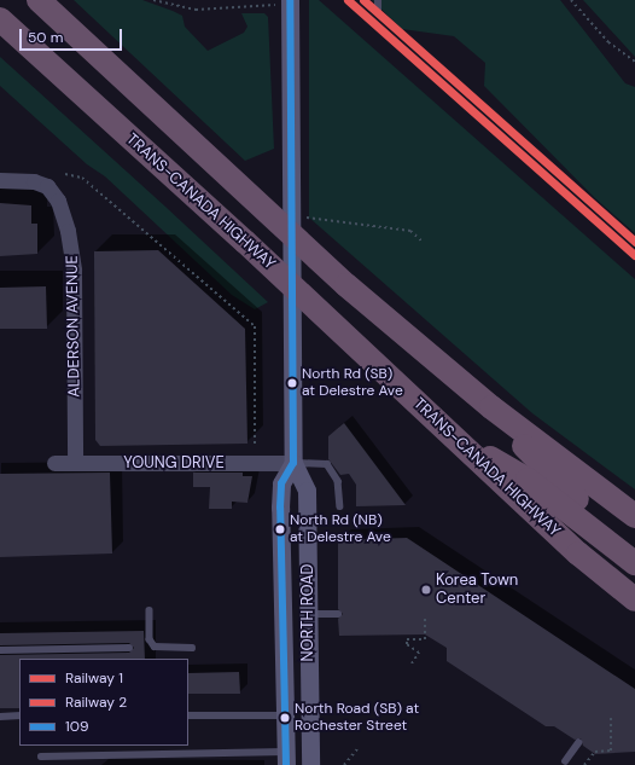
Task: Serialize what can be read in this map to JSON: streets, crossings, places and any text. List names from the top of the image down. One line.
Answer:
{"streets":{"highway":["TRANS-CANADA HIGHWAY"],"main road":["NORTH ROAD"],"street":["ALDERSON AVENUE","YOUNG DRIVE"]},"crossings":[["ALDERSON AVENUE","YOUNG DRIVE"],["YOUNG DRIVE","NORTH ROAD"]],"places":["North Rd (SB) at Delestre Ave","North Rd (NB) at Delestre Ave","Korea Town Center","North Road (SB) at Rochester Street"],"lines":["rail line 1","rail line 2","transit line 109"],"legend":["Railway 1","Railway 2","109"],"scale_bar":"50 m"}
